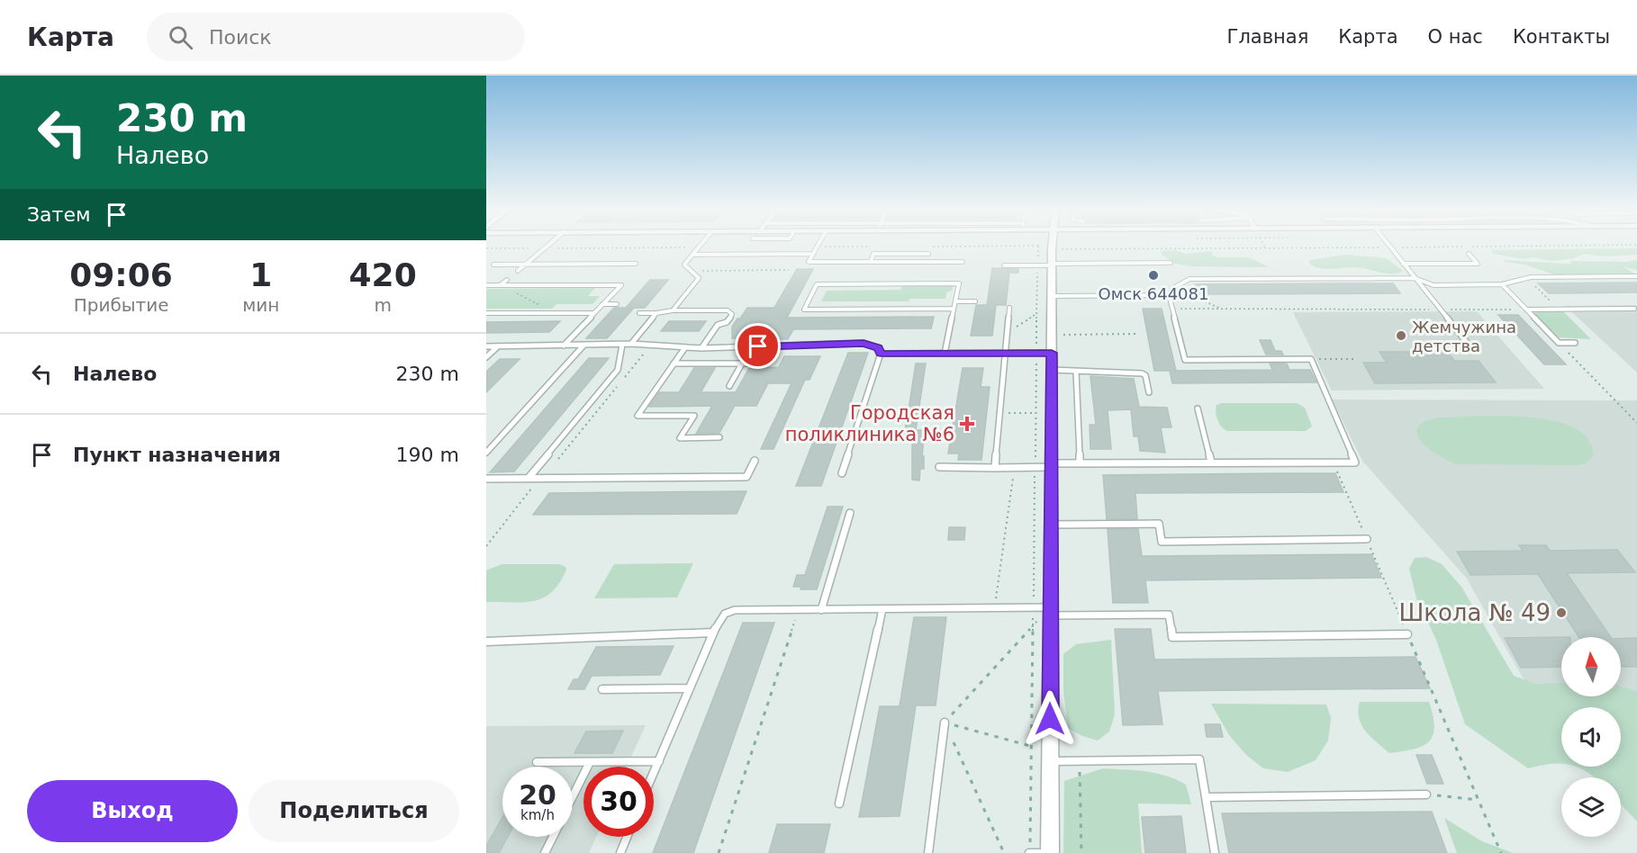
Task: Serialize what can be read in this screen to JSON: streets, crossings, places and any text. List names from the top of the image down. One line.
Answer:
{"places":{"other":["Омск 644081","Жемчужина детства","Школа № 49"],"health":["Городская поликлиника №6"]},"north":"top","page":{"header":"Карта","search":"Поиск","nav":["Главная","Карта","О нас","Контакты"],"turn":["230 m","Налево"],"then":"Затем","eta":["09:06","Прибытие","1","мин","420","m"],"list":[{"name":"Налево","value":"230 m"},{"name":"Пункт назначения","value":"190 m"}],"speed":"20 km/h","limit":"30","buttons":["Выход","Поделиться"]}}
